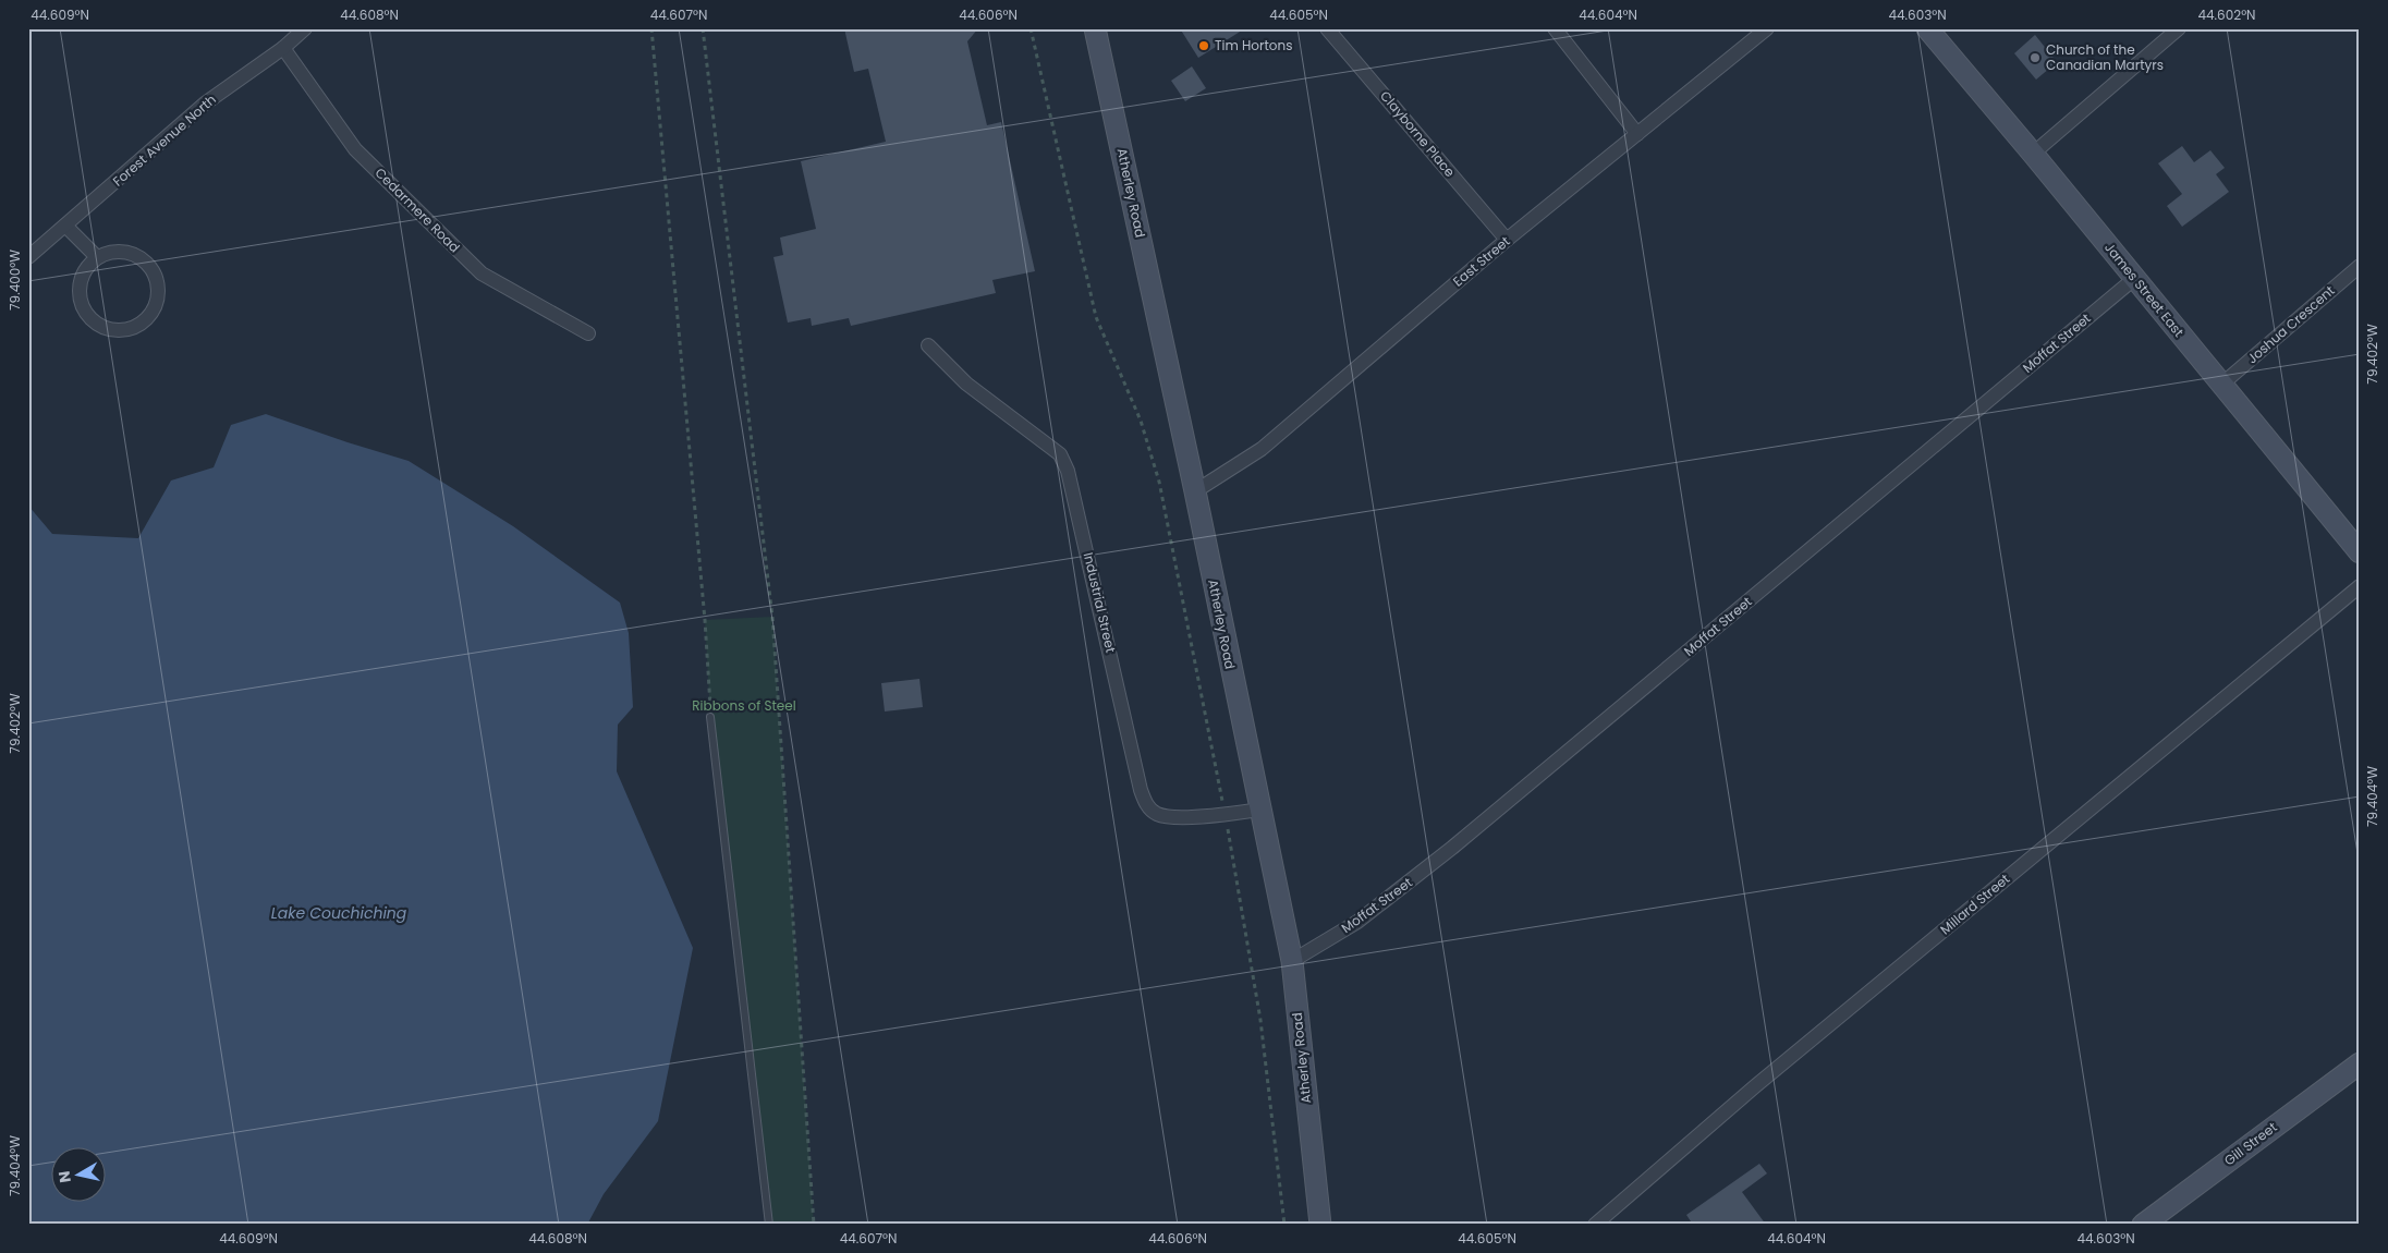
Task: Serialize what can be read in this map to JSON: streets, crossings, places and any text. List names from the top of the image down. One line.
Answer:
{"streets":{"main road":["Atherley Road","James Street East","Gill Street"],"street":["Clayborne Place","Forest Avenue North","Cedarmere Road","East Street","Joshua Crescent","Moffat Street","Industrial Street","Millard Street"]},"crossings":[["Clayborne Place","East Street"],["Forest Avenue North","Cedarmere Road"],["Atherley Road","East Street"],["Atherley Road","Moffat Street"],["Atherley Road","Industrial Street"],["James Street East","Joshua Crescent"],["James Street East","Moffat Street"]],"water":["Lake Couchiching"],"parks":["Ribbons of Steel"],"places":["Tim Hortons","Church of the Canadian Martyrs"],"north":"left","coordinates":["44.609°N","44.608°N","44.607°N","44.606°N","44.605°N","44.604°N","44.603°N","44.602°N","79.400°W","79.402°W","79.404°W"]}
